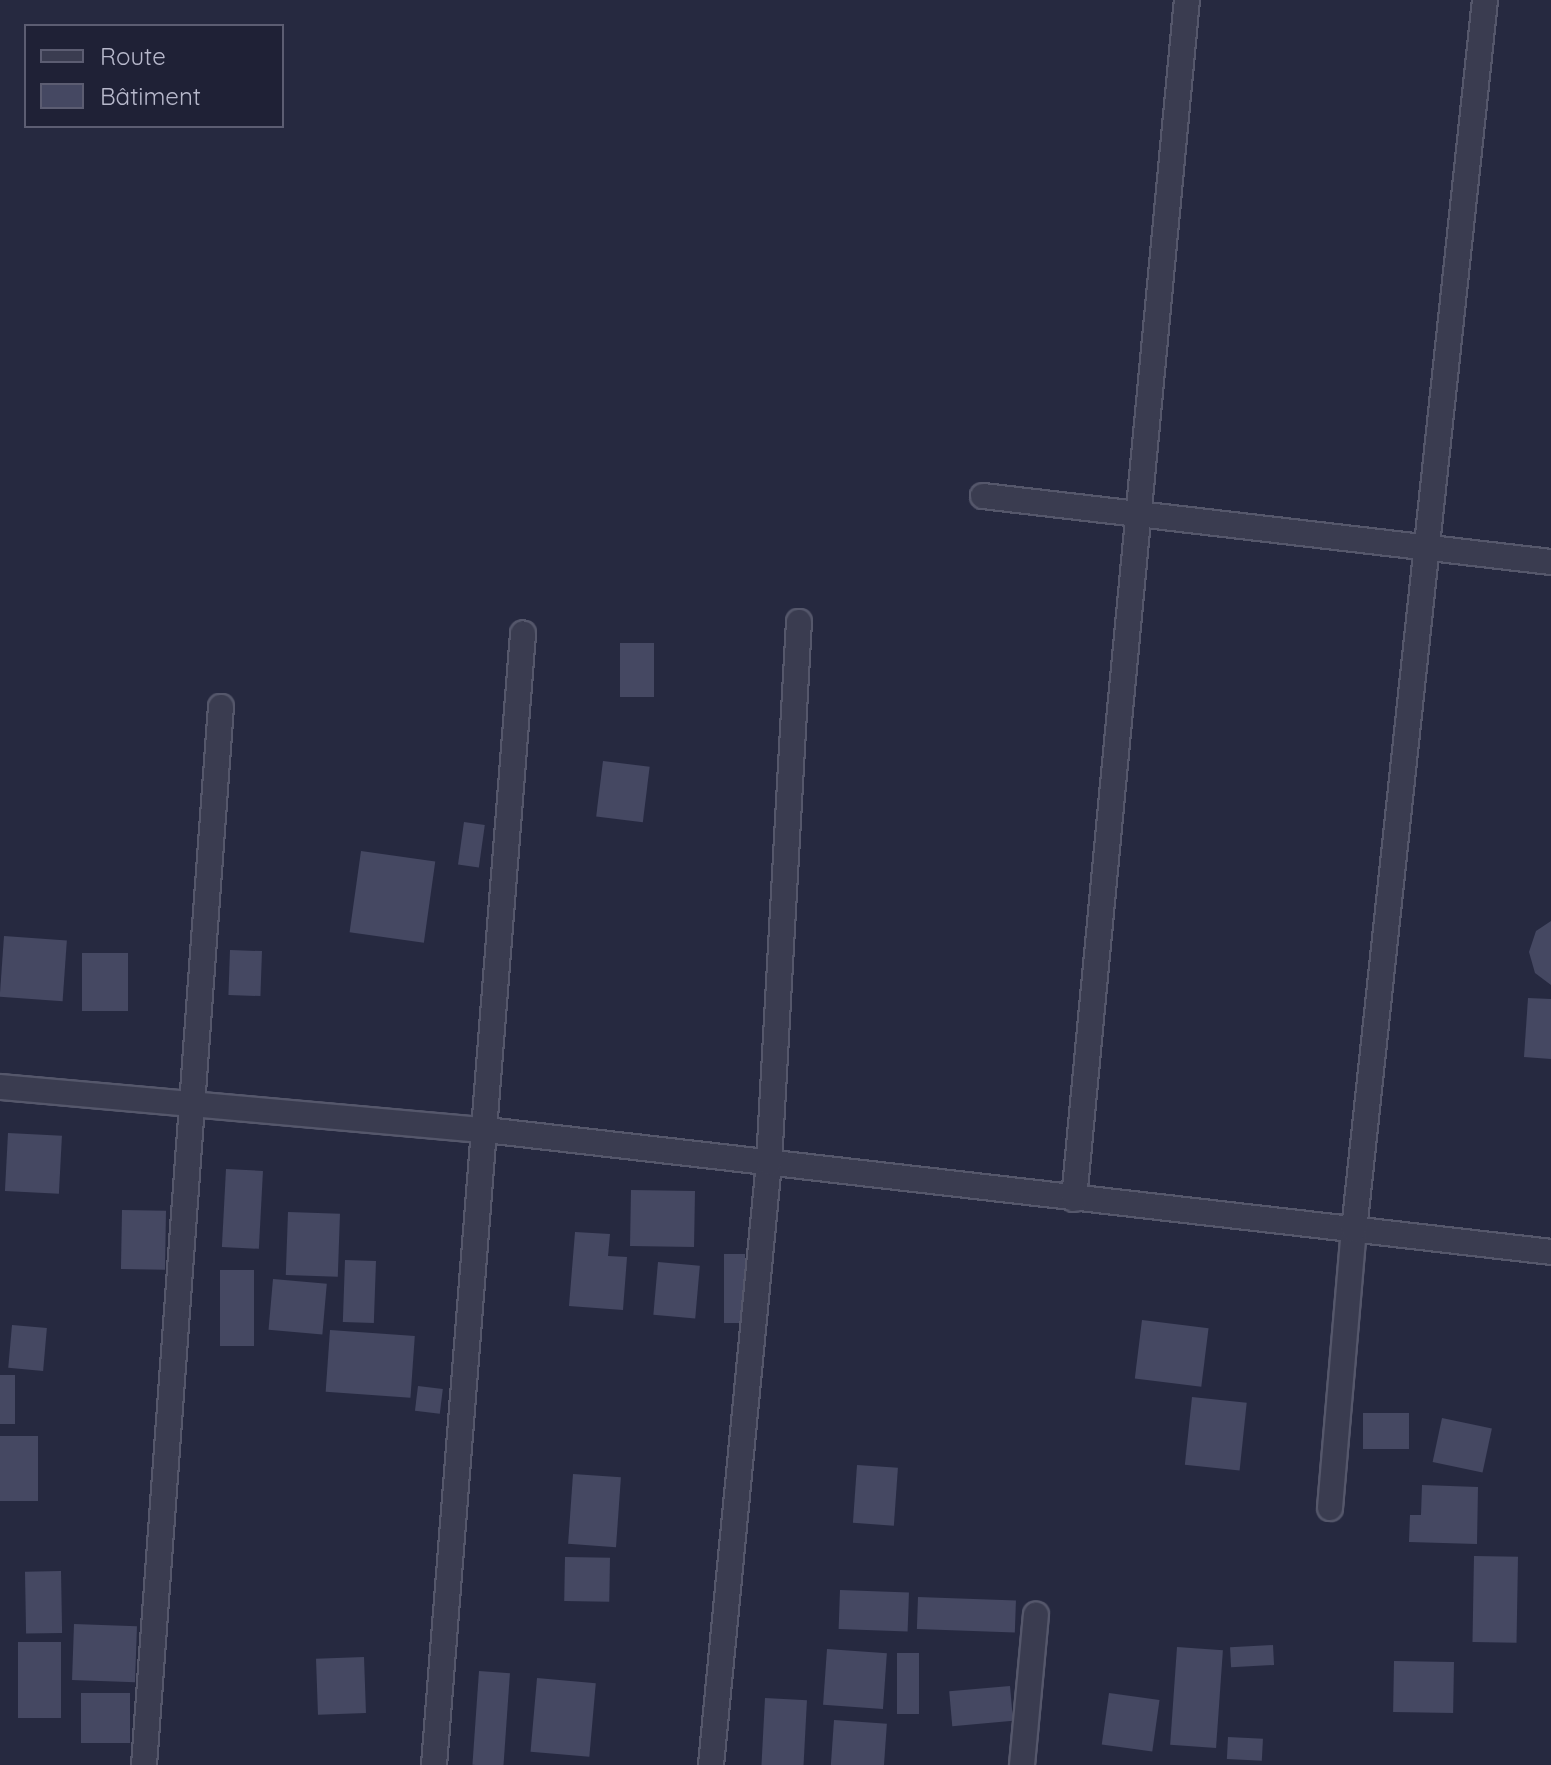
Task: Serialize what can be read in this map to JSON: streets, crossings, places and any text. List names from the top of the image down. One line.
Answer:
{"legend":["Route","Bâtiment"]}
